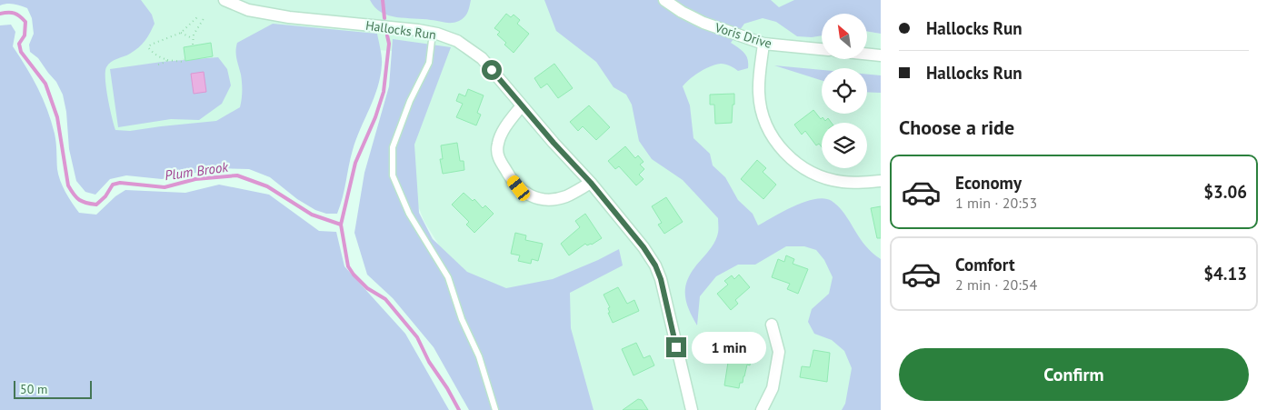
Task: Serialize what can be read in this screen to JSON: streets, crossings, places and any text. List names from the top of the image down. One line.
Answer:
{"streets":{"street":["Hallocks Run","Voris Drive"]},"water":["Plum Brook"],"scale_bar":"50 m","north":"top left","page":{"banner":["Hallocks Run","Hallocks Run"],"heading":"Choose a ride","list":[{"name":"Economy","note":"1 min · 20:53","value":"$3.06"},{"name":"Comfort","note":"2 min · 20:54","value":"$4.13"}],"bubble":"1 min","buttons":"Confirm","scale":"50 m"}}
